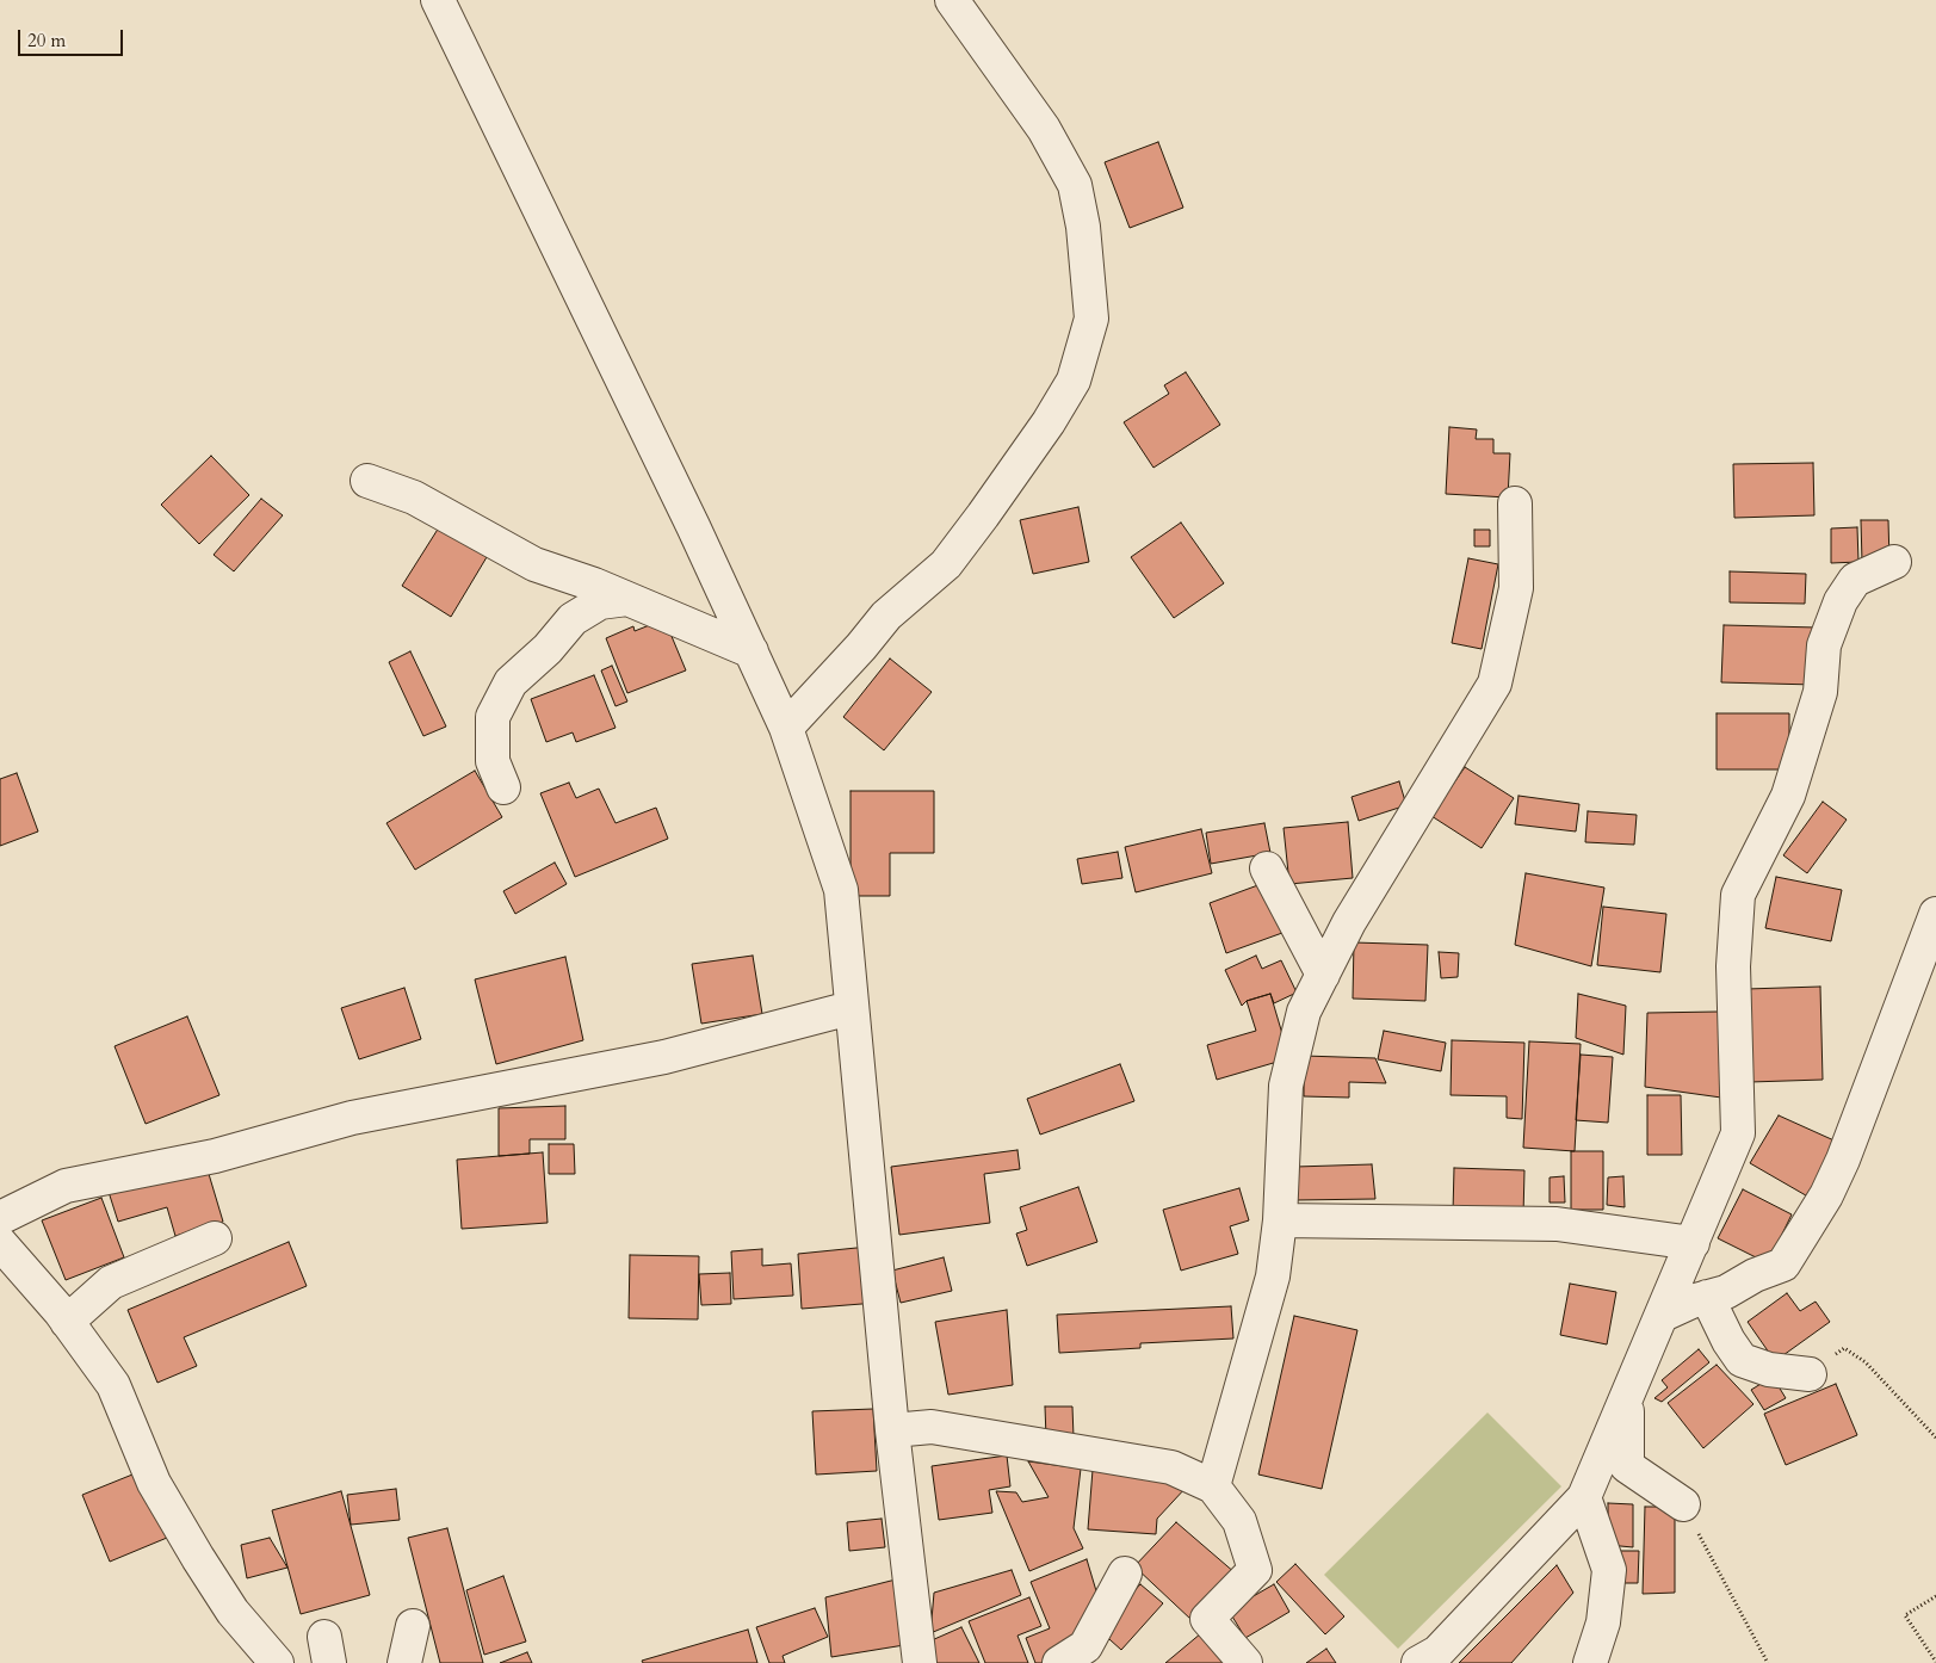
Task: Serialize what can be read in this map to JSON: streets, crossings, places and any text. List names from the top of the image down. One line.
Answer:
{"scale_bar":"20 m"}
